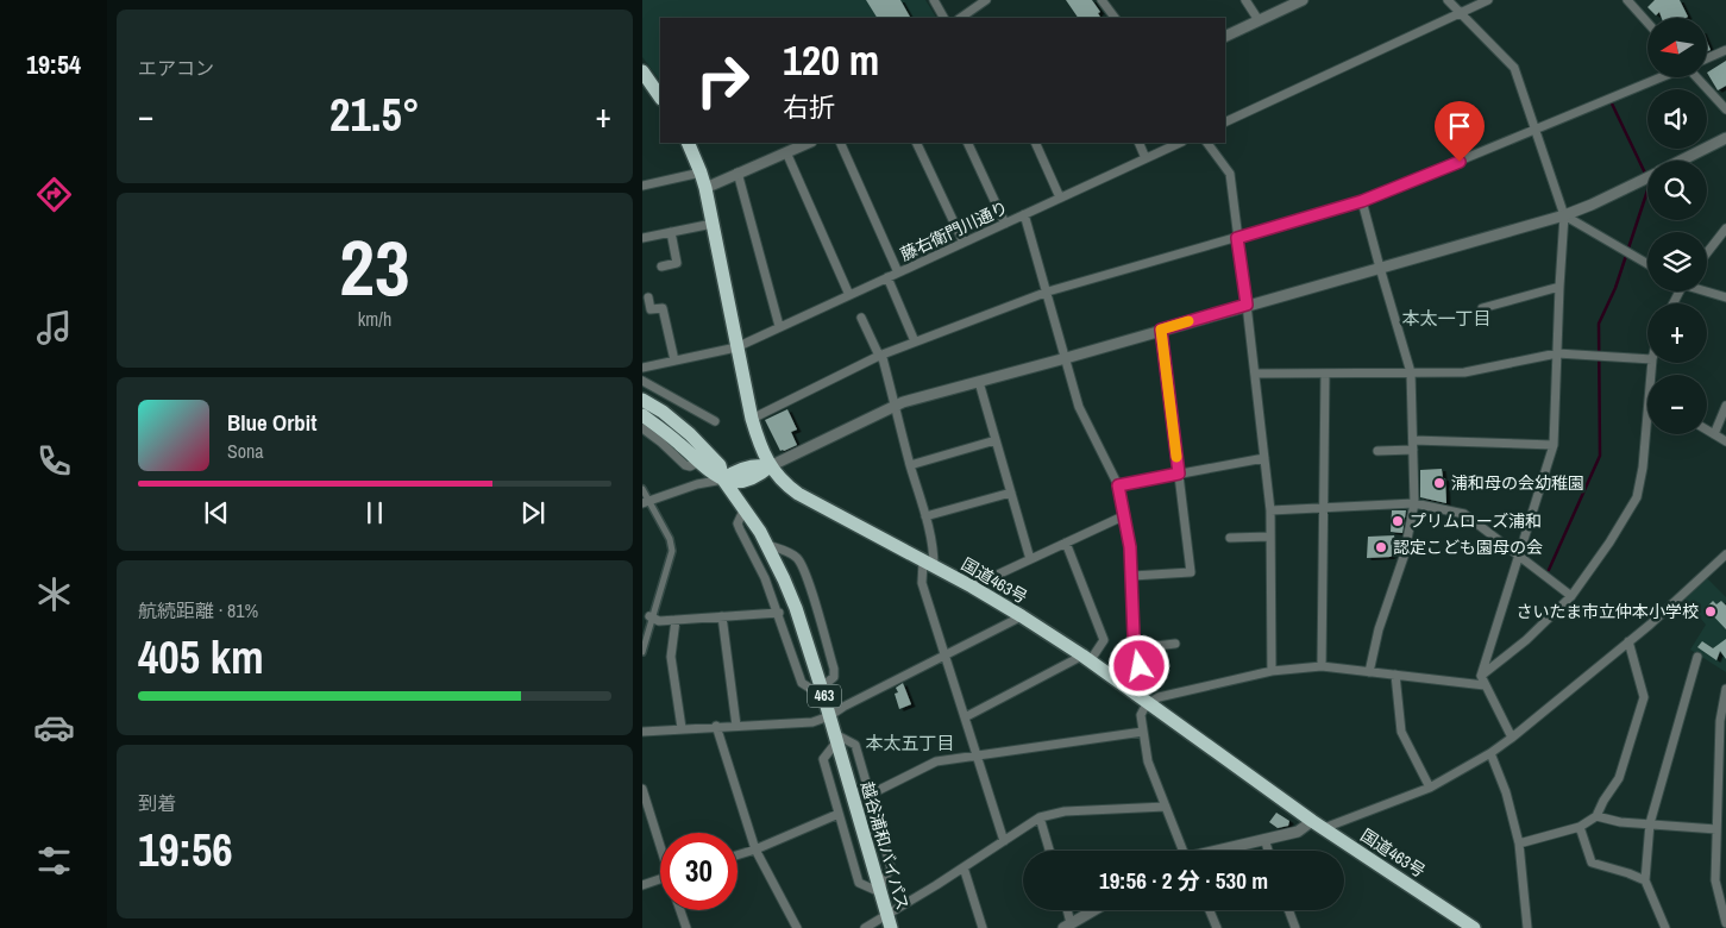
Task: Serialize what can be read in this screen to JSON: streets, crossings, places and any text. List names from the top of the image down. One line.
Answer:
{"streets":{"highway":["国道463号","463","越谷浦和バイパス"],"street":["藤右衛門川通り"]},"crossings":[["藤右衛門川通り","国道463号"]],"districts":["本太一丁目","本太五丁目"],"places":["浦和母の会幼稚園","プリムローズ浦和","認定こども園母の会","さいたま市立仲本小学校"],"north":"left","page":{"tabs":"19:54","tile":["エアコン",["23","km/h"],["航続距離 · 81%","405 km"],["到着","19:56"]],"map_buttons":["+","−"],"turn":["120 m","右折"],"heat":["−","21.5°","+"],"song":["Blue Orbit","Sona"],"limit":"30","trip":"19:56 · 2 分 · 530 m"}}
